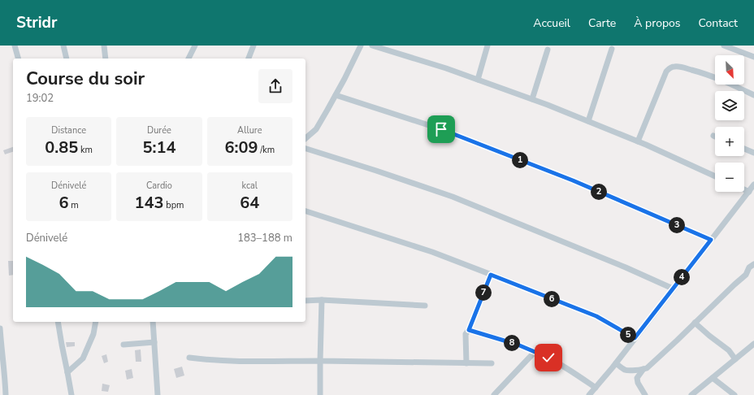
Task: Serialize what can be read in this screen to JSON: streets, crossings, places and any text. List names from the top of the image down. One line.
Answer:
{"north":"bottom right","page":{"header":"Stridr","nav":["Accueil","Carte","À propos","Contact"],"map_buttons":["+","−"],"heading":["Course du soir","19:02"],"stats":[["Distance","0.85 km"],["Durée","5:14"],["Allure","6:09 /km"],["Dénivelé","6 m"],["Cardio","143 bpm"],["kcal","64"]],"pins":["1","2","3","4","7","6","5","8"],"chart":["Dénivelé","183–188 m"]}}
